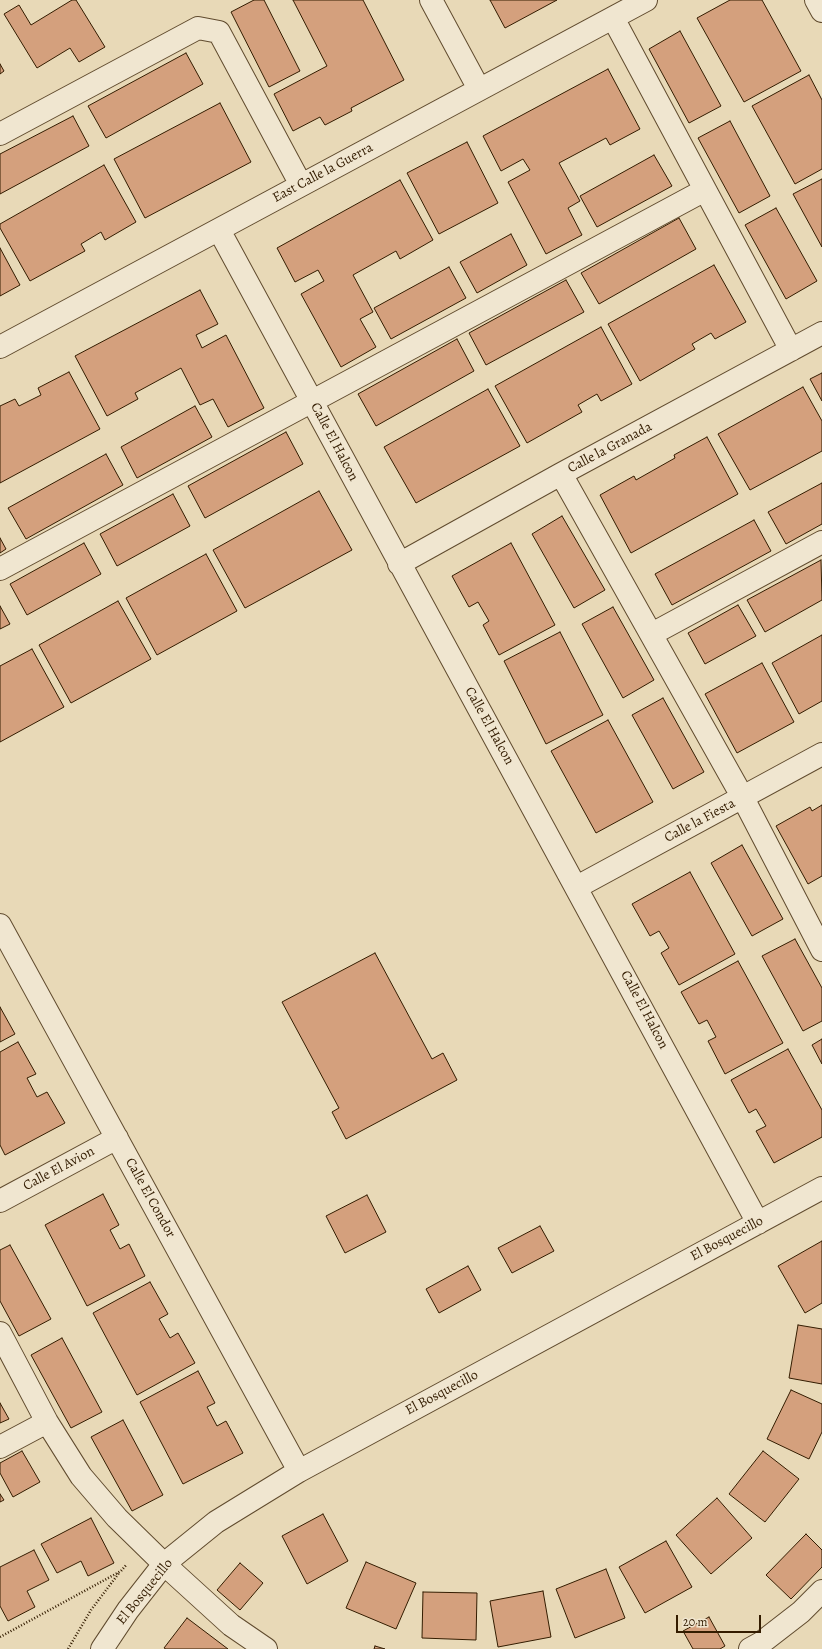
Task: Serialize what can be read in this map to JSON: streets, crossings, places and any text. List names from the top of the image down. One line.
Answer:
{"streets":{"street":["East Calle la Guerra","Calle El Halcon","Calle la Granada","Calle la Fiesta","Calle El Avion","Calle El Condor","El Bosquecillo"]},"crossings":[["East Calle la Guerra","Calle El Halcon"],["Calle El Halcon","Calle la Granada"],["Calle El Halcon","Calle la Fiesta"],["Calle El Halcon","El Bosquecillo"],["Calle El Avion","Calle El Condor"],["Calle El Condor","El Bosquecillo"]],"scale_bar":"20 m"}
